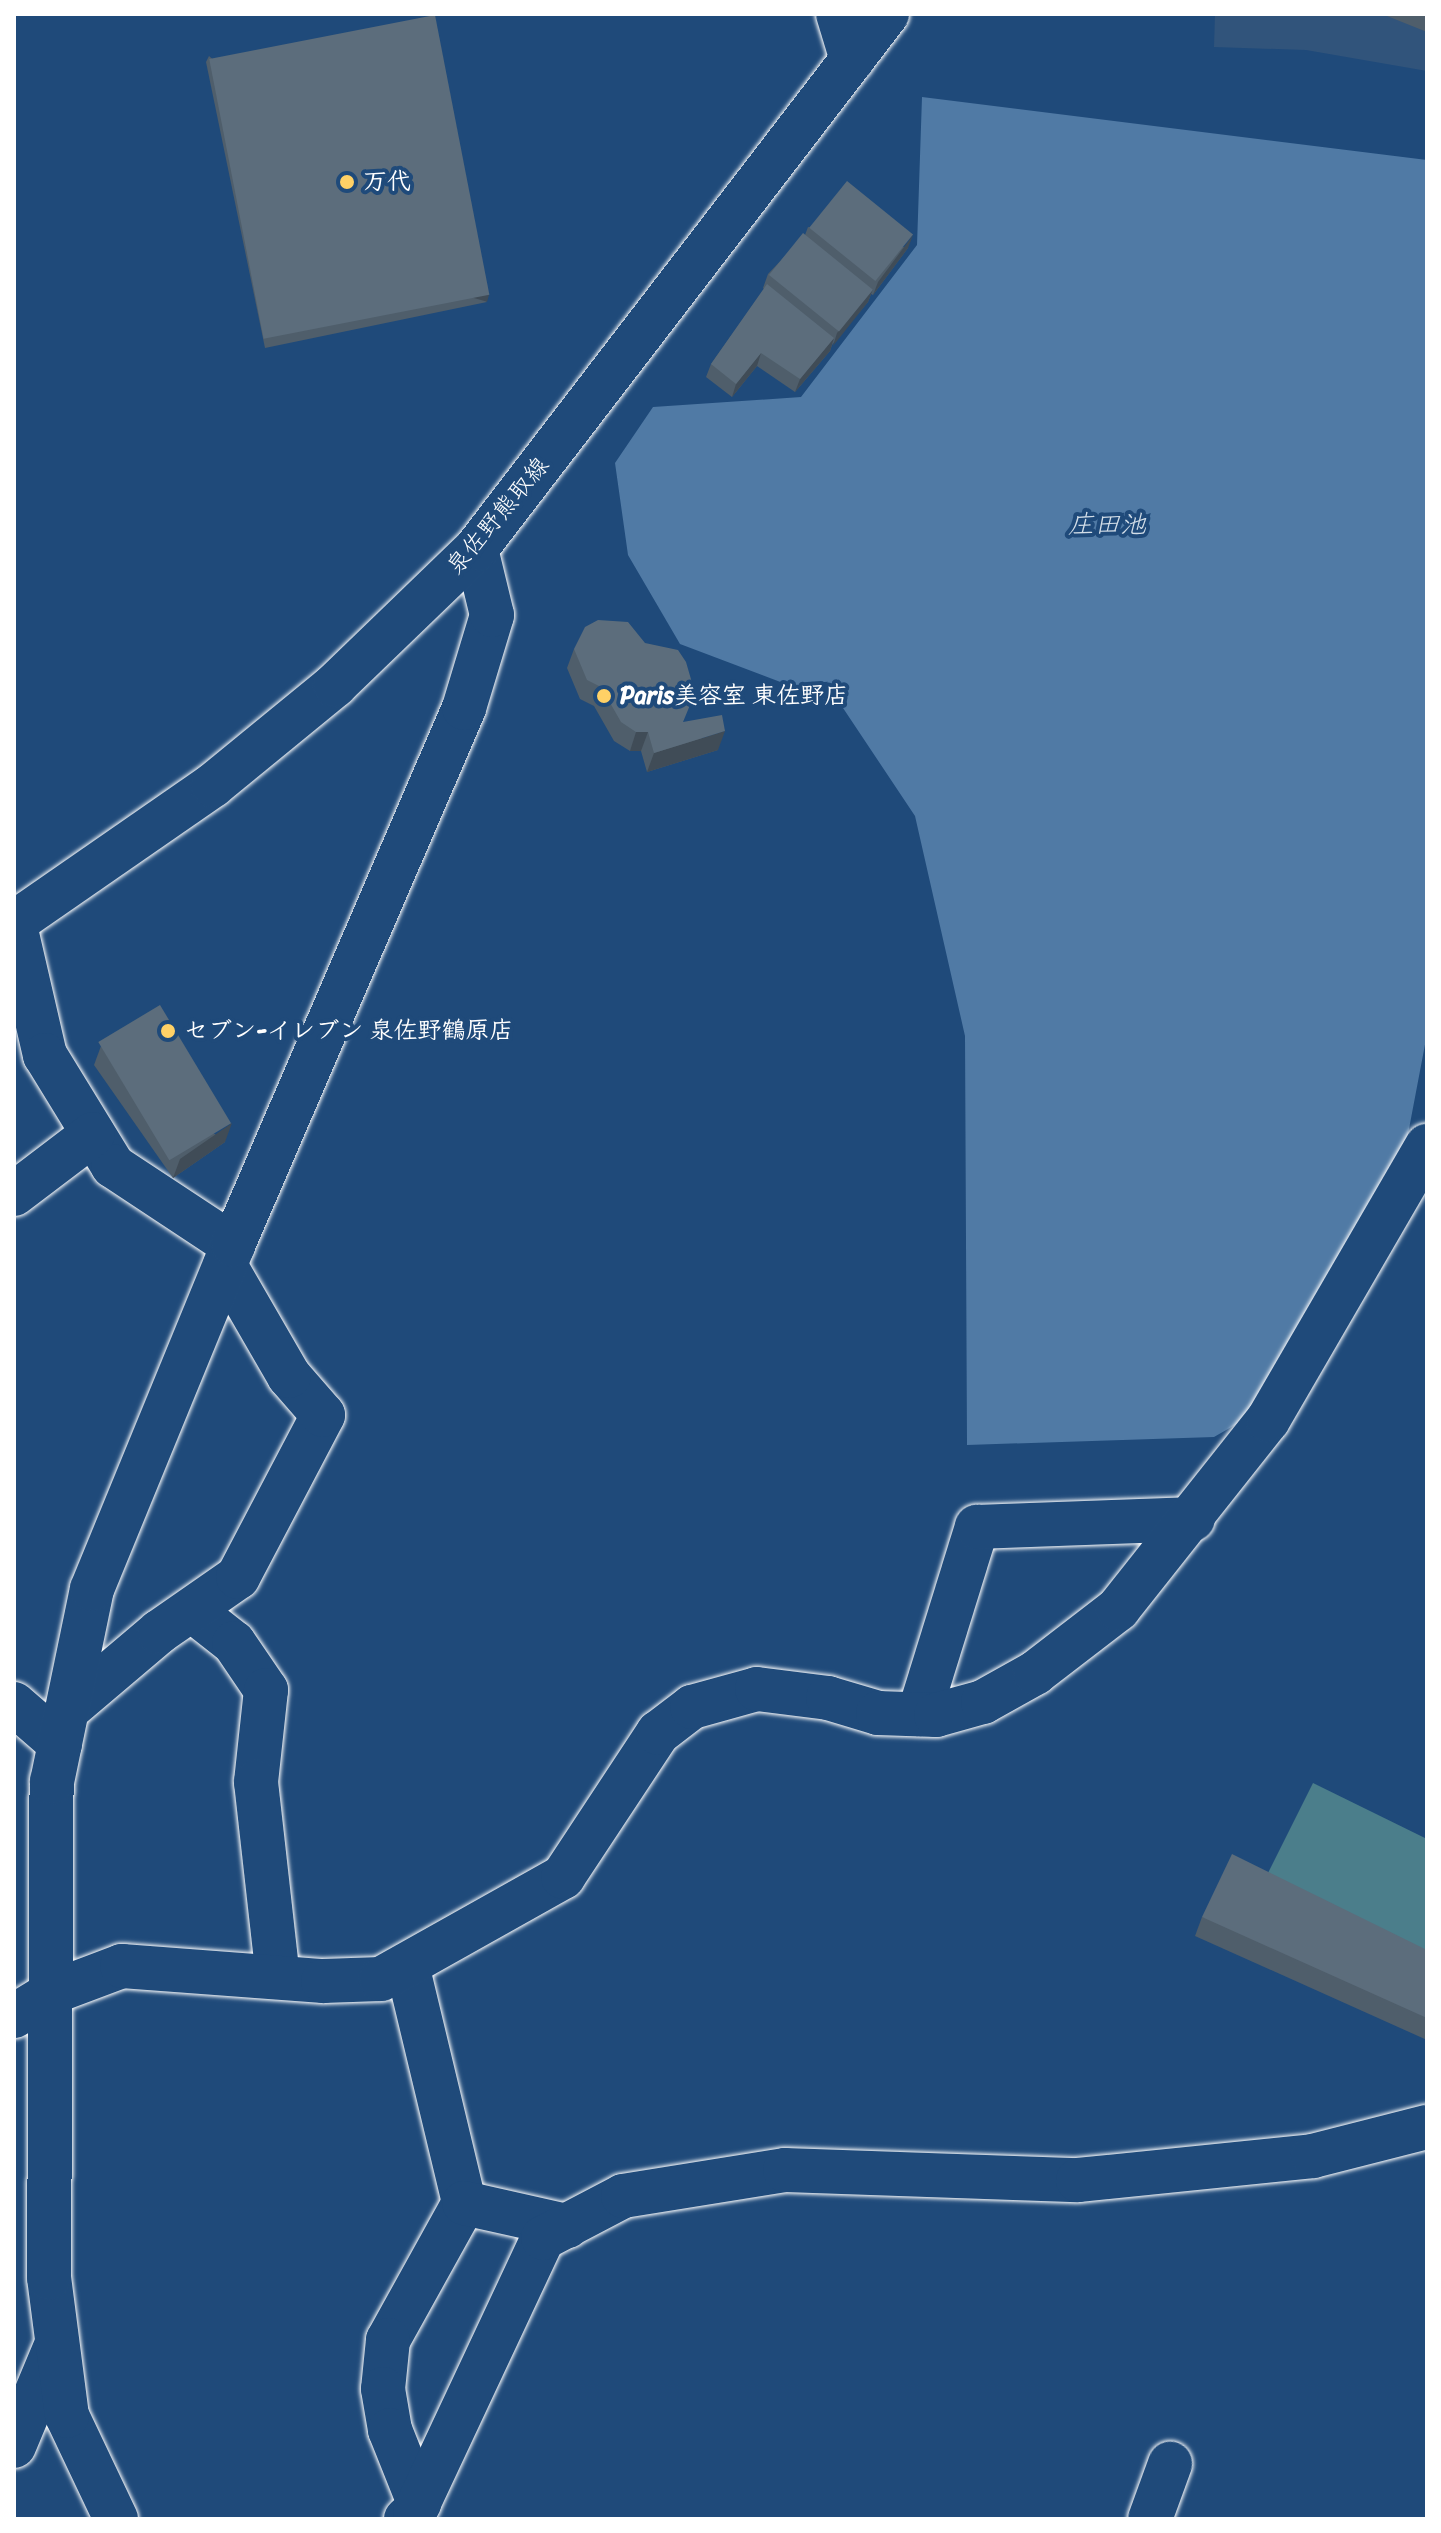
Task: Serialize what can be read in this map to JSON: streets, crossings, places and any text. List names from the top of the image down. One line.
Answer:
{"streets":{"street":["泉佐野熊取線"]},"water":["庄田池"],"places":["万代","Paris美容室 東佐野店","セブン-イレブン 泉佐野鶴原店"]}
